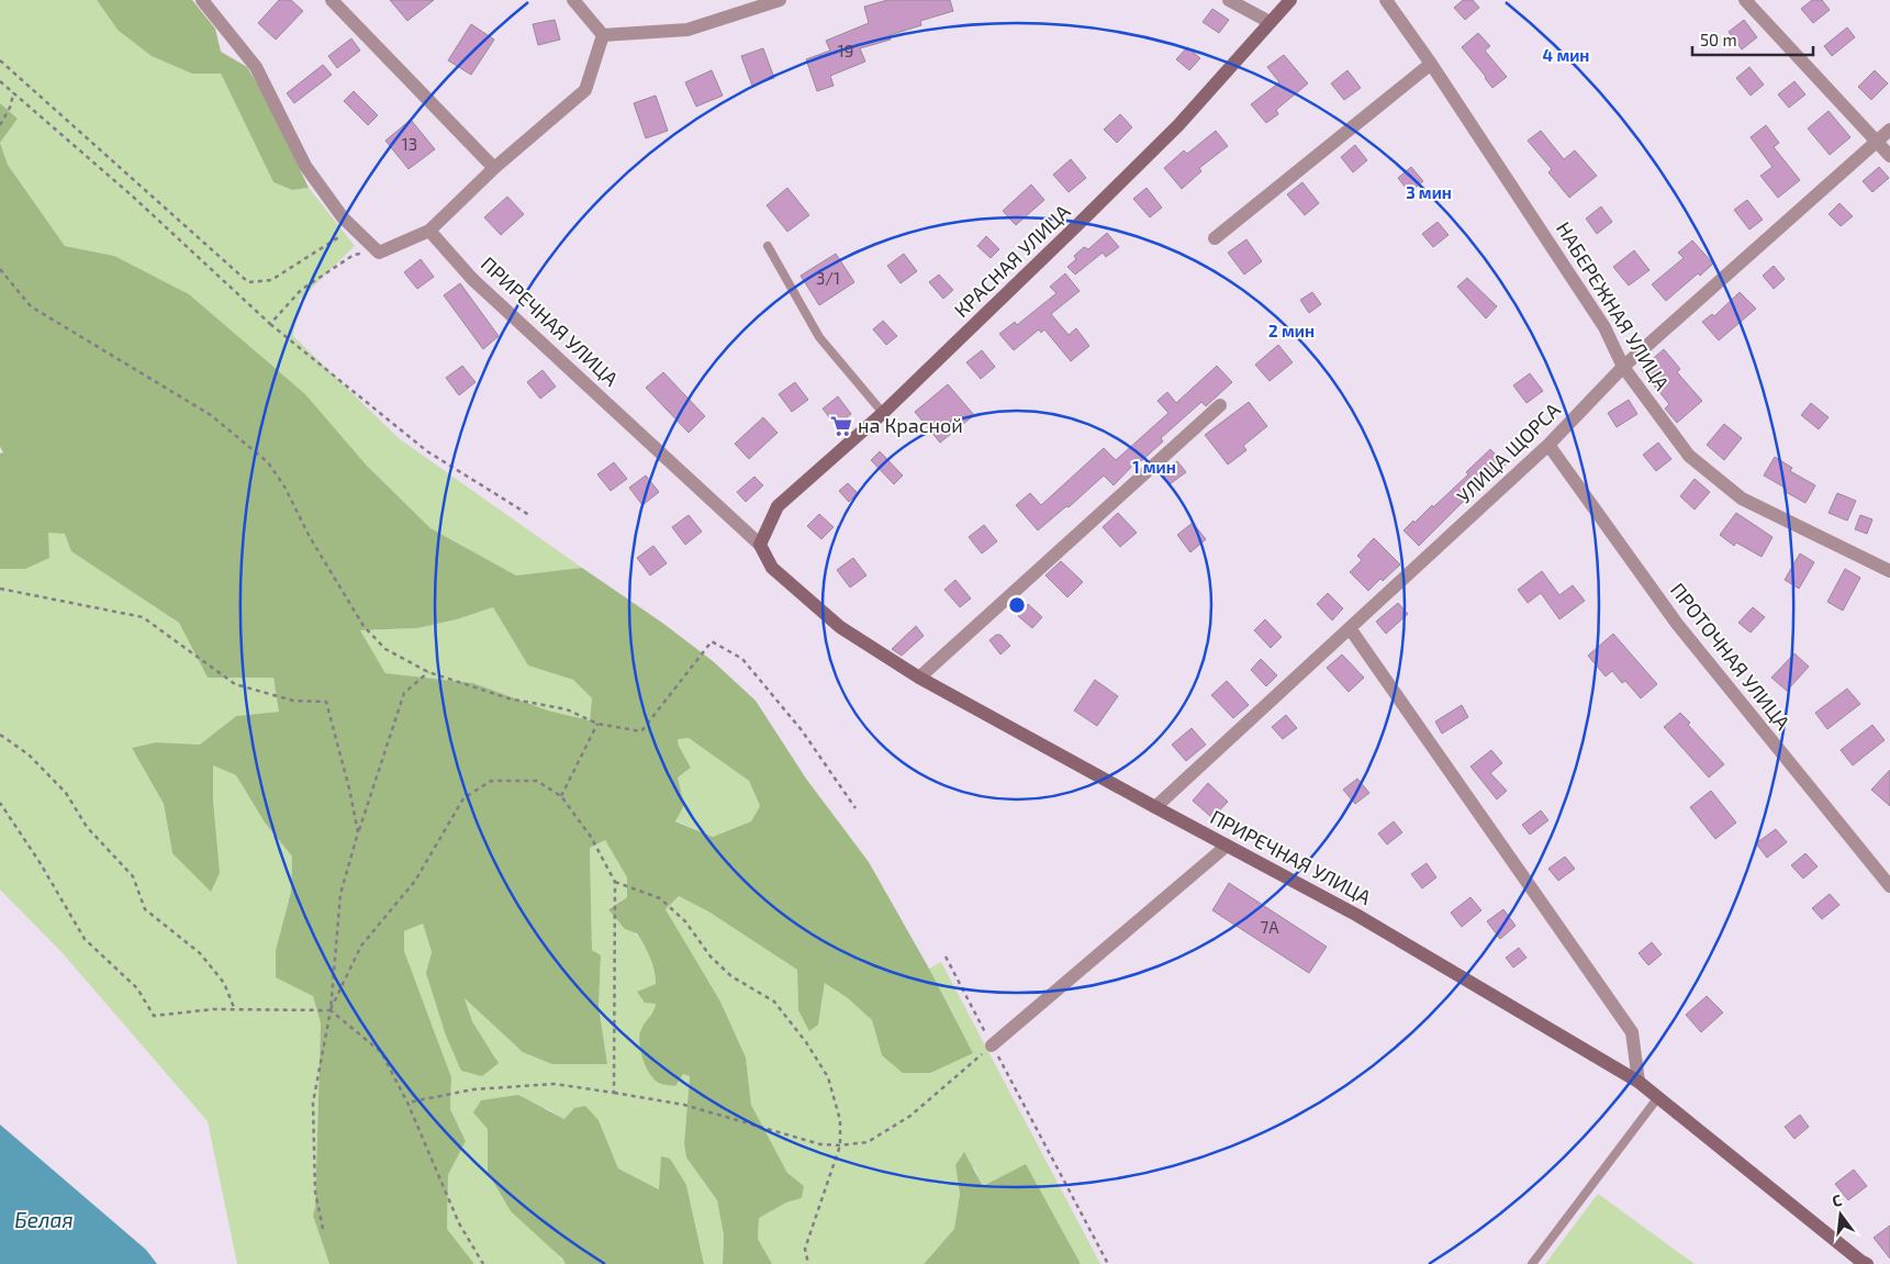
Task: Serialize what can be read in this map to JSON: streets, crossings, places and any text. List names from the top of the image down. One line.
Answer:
{"streets":{"street":["КРАСНАЯ УЛИЦА","НАБЕРЕЖНАЯ УЛИЦА","ПРИРЕЧНАЯ УЛИЦА","УЛИЦА ЩОРСА","ПРОТОЧНАЯ УЛИЦА"]},"crossings":[["КРАСНАЯ УЛИЦА","ПРИРЕЧНАЯ УЛИЦА"],["НАБЕРЕЖНАЯ УЛИЦА","УЛИЦА ЩОРСА"],["ПРИРЕЧНАЯ УЛИЦА","УЛИЦА ЩОРСА"],["УЛИЦА ЩОРСА","ПРОТОЧНАЯ УЛИЦА"]],"water":["Белая"],"places":{"supermarket":["на Красной"]},"house_numbers":["19","13","3/1","7А"],"scale_bar":"50 m","north":"top","rings":["4 мин","3 мин","2 мин","1 мин"]}
